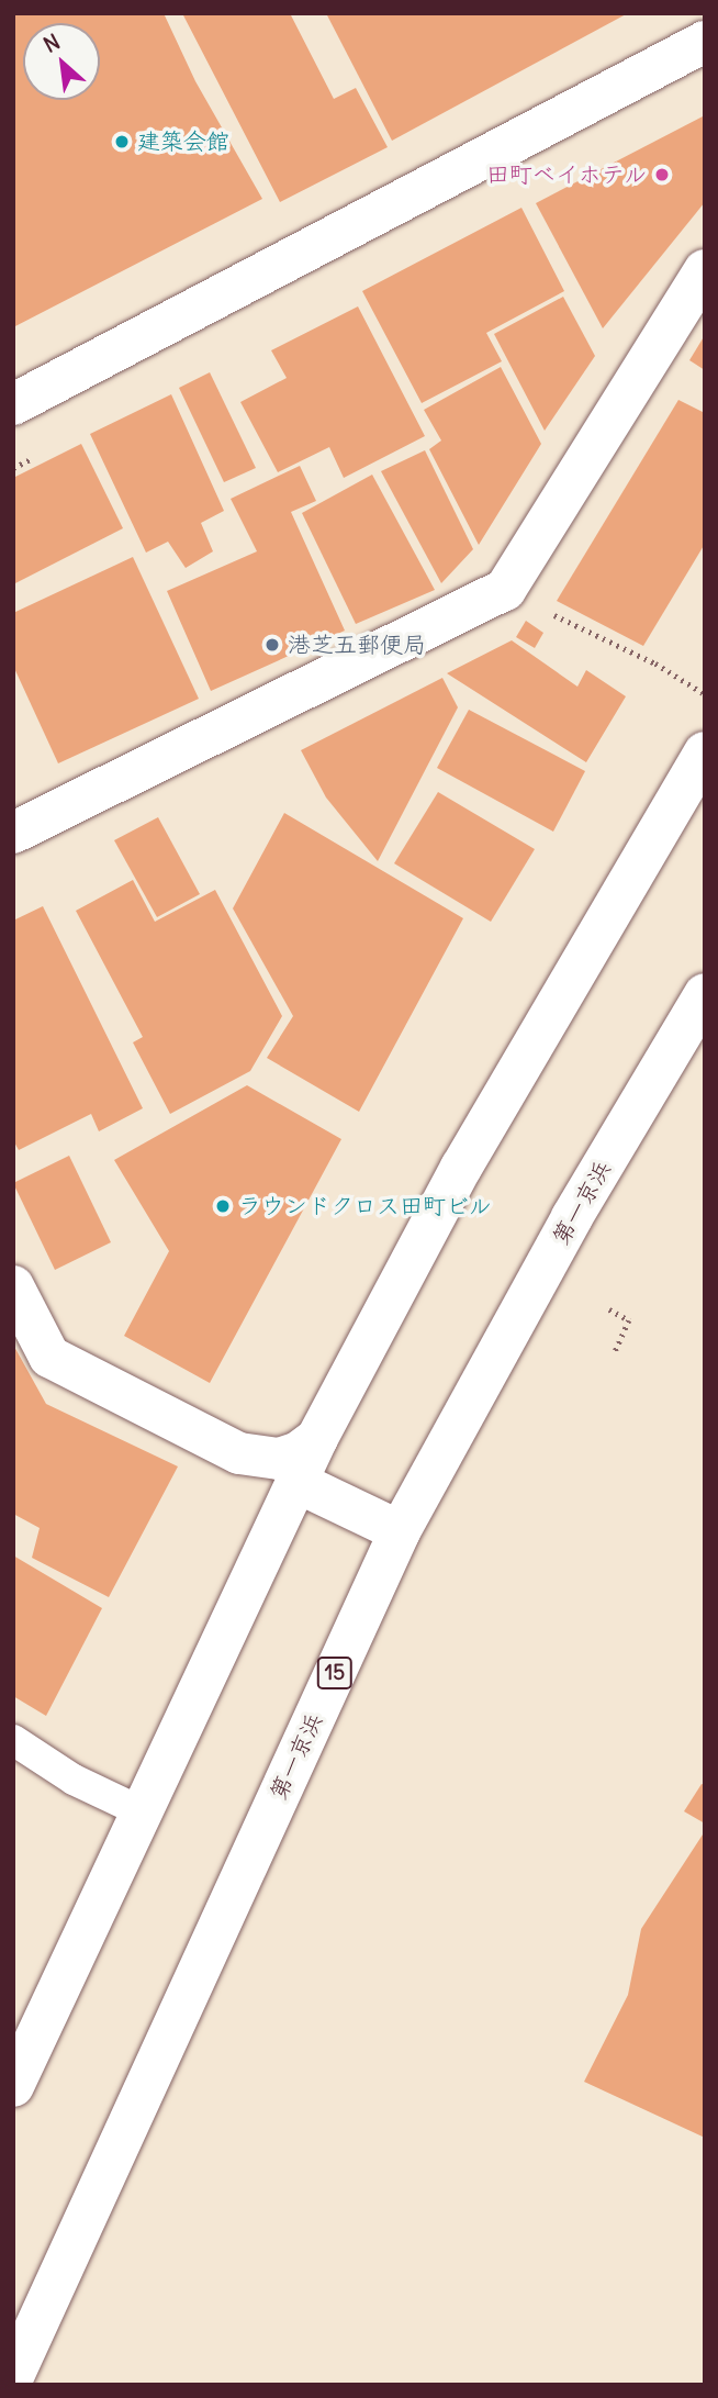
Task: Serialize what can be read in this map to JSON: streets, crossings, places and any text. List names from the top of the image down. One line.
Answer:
{"streets":{"main road":["第一京浜","15"]},"places":["建築会館","田町ベイホテル","港芝五郵便局","ラウンドクロス田町ビル"],"north":"top left"}
